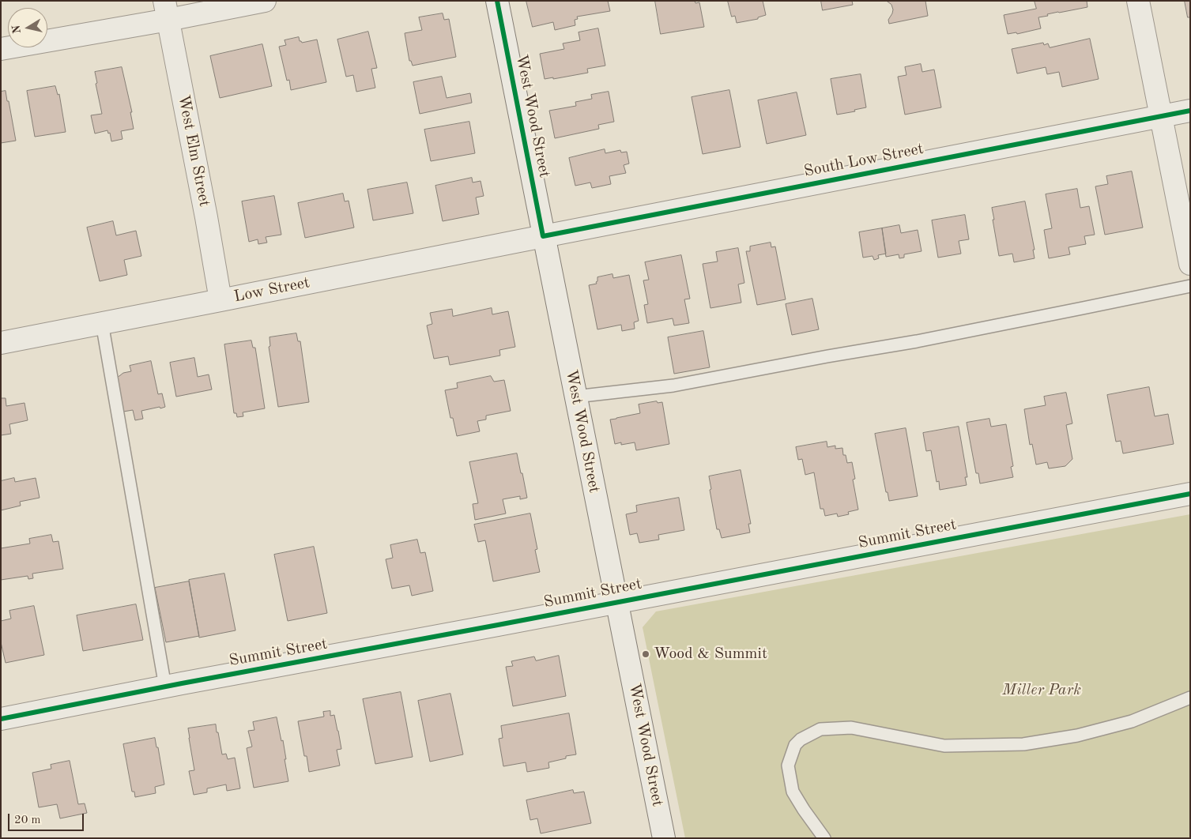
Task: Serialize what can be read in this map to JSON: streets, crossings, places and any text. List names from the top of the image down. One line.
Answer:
{"streets":{"street":["West Wood Street","West Elm Street","South Low Street","Low Street","Summit Street"]},"crossings":[["West Wood Street","South Low Street"],["West Wood Street","Low Street"],["West Wood Street","Summit Street"],["West Elm Street","Low Street"],["South Low Street","Low Street"]],"parks":["Miller Park"],"places":["Wood & Summit"],"scale_bar":"20 m","north":"left"}
